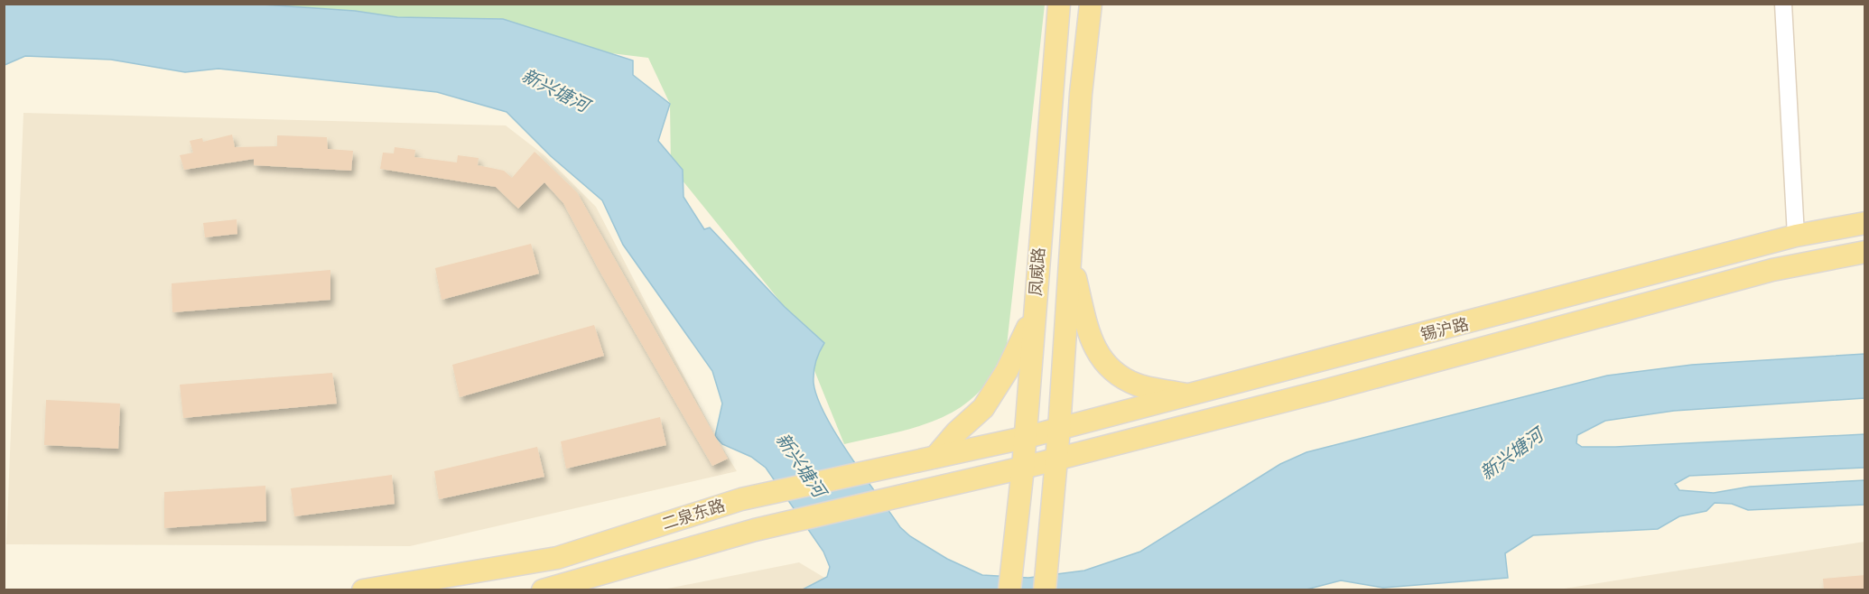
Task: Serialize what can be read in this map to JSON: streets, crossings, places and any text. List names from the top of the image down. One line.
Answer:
{"streets":{"main road":["凤威路","锡沪路","二泉东路"]},"crossings":[["凤威路","锡沪路"],["凤威路","二泉东路"],["锡沪路","二泉东路"]],"water":["新兴塘河"]}
